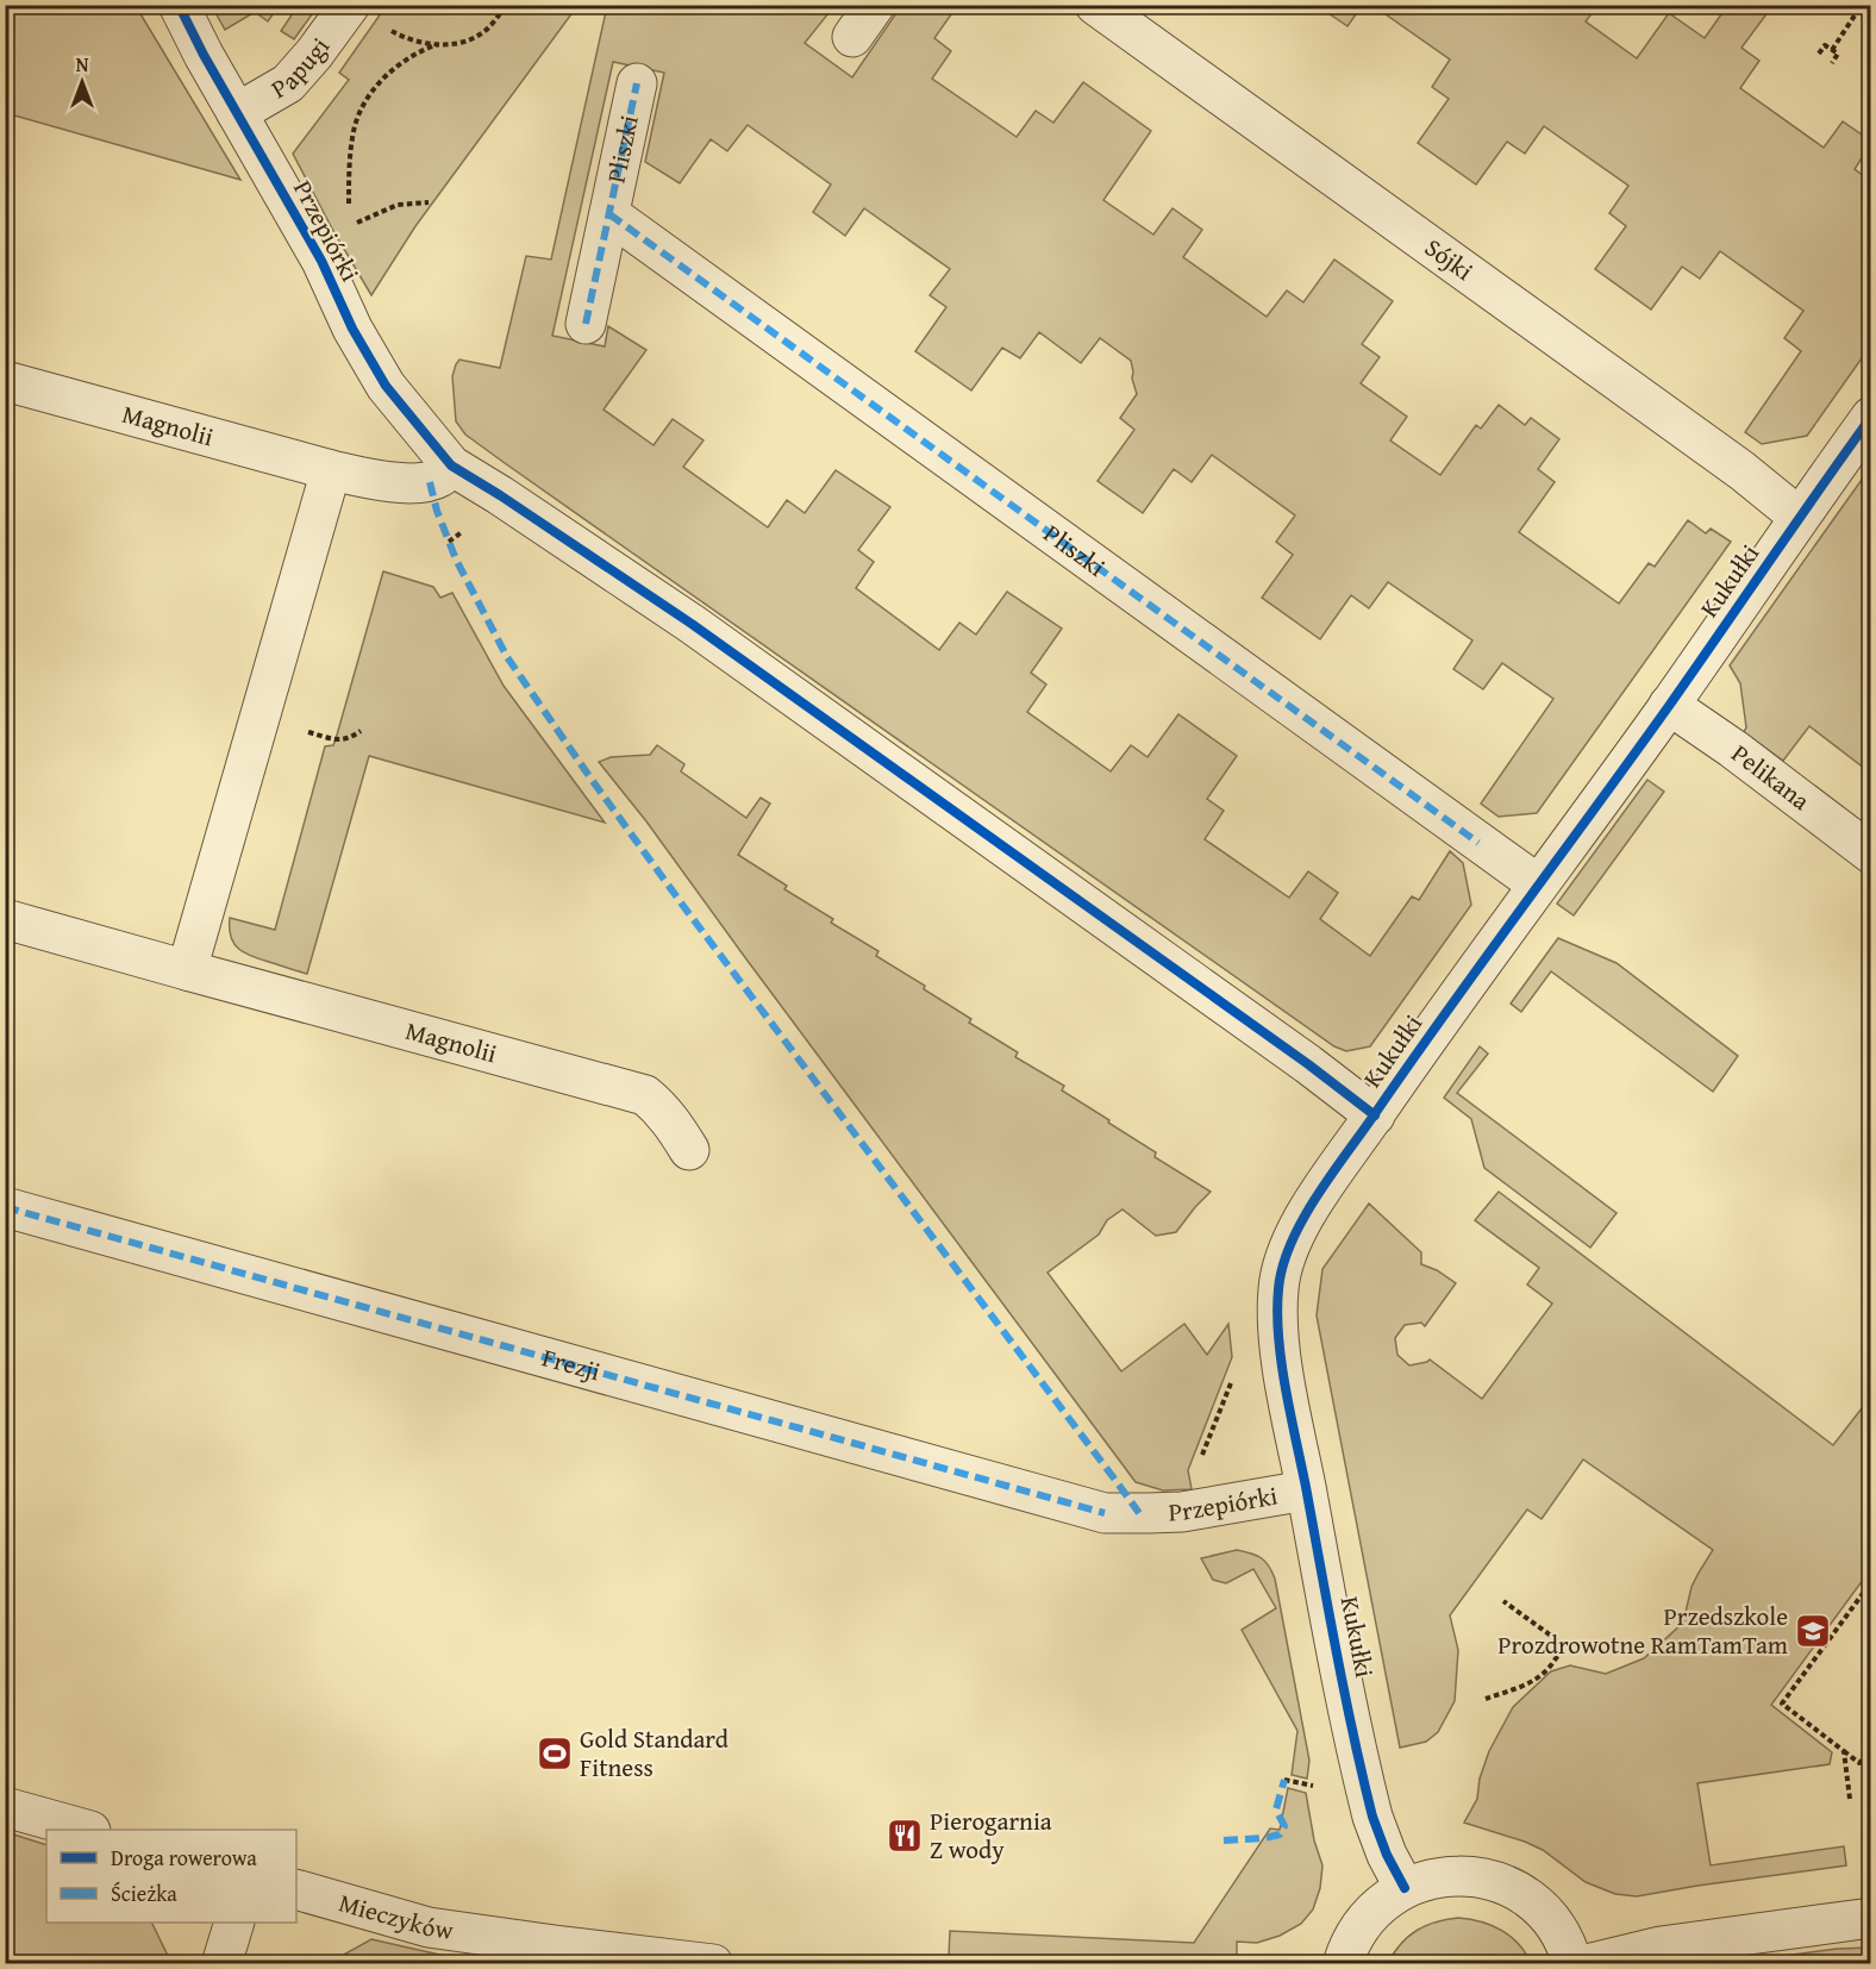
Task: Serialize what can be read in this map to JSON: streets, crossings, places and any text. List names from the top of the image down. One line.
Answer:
{"streets":{"street":["Papugi","Pliszki","Przepiórki","Sójki","Magnolii","Kukułki","Pelikana","Frezji","Mieczyków"]},"crossings":[["Papugi","Przepiórki"],["Pliszki","Kukułki"],["Przepiórki","Magnolii"],["Przepiórki","Kukułki"],["Przepiórki","Frezji"],["Sójki","Kukułki"],["Kukułki","Pelikana"]],"places":{"school or university":["Przedszkole Prozdrowotne RamTamTam"],"sports":["Gold Standard Fitness"],"restaurant":["Pierogarnia Z wody"]},"legend":["Droga rowerowa","Ścieżka"],"north":"top"}
